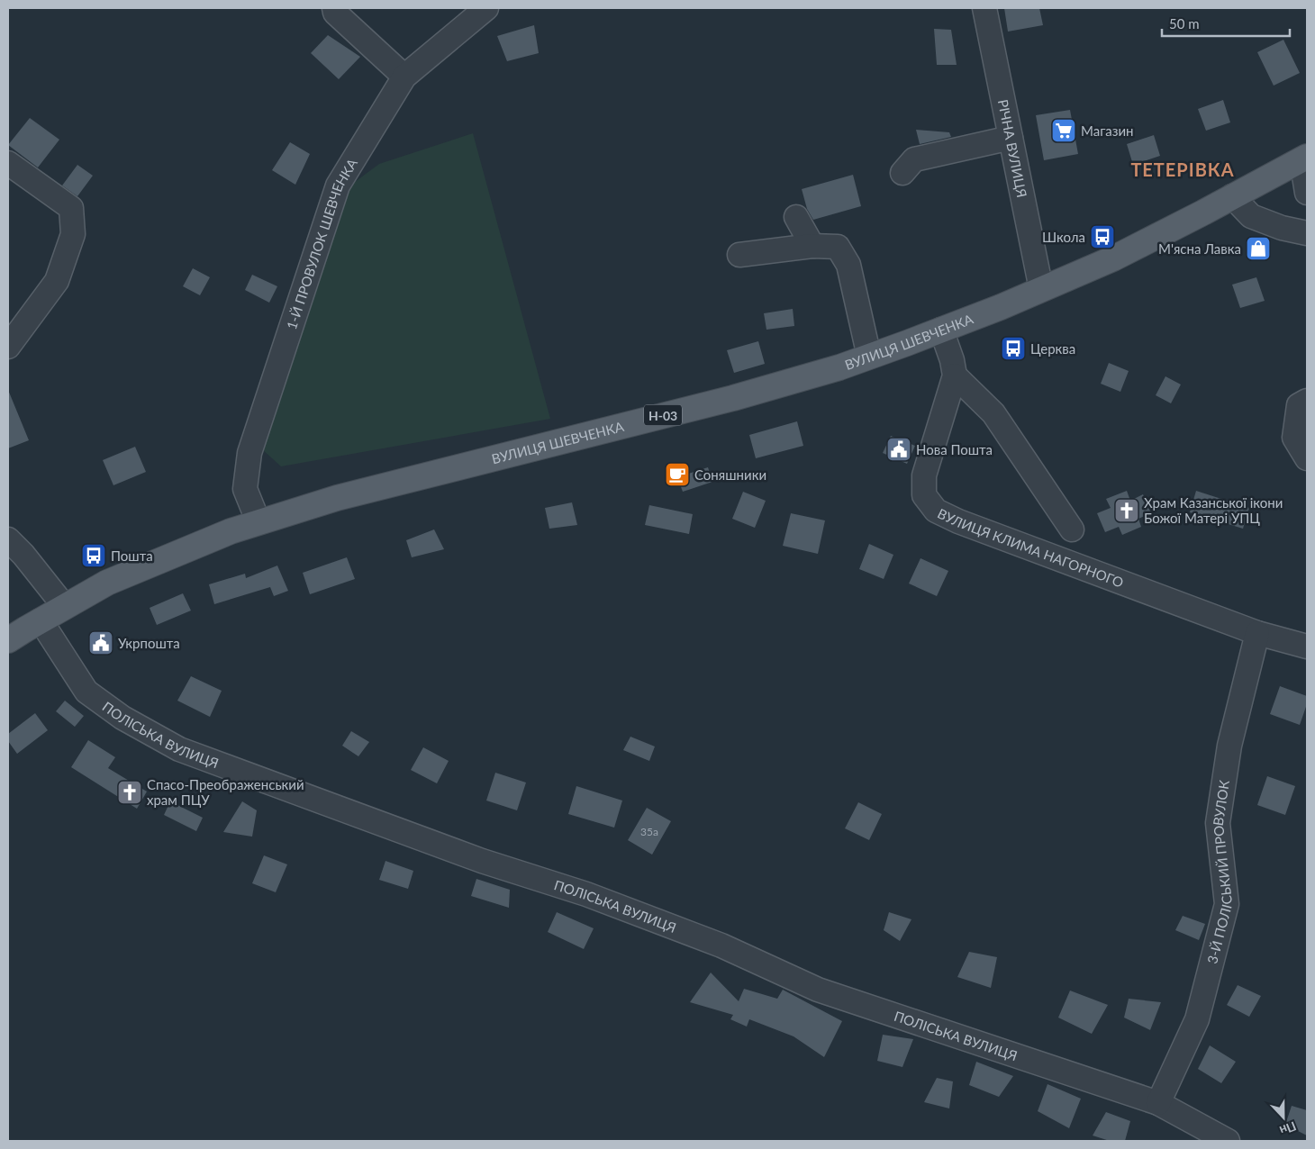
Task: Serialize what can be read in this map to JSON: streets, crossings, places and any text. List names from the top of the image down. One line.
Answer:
{"streets":{"main road":["ВУЛИЦЯ ШЕВЧЕНКА","Н-03"],"street":["РІЧНА ВУЛИЦЯ","1-Й ПРОВУЛОК ШЕВЧЕНКА","ВУЛИЦЯ КЛИМА НАГОРНОГО","ПОЛІСЬКА ВУЛИЦЯ","3-Й ПОЛІСЬКИЙ ПРОВУЛОК"]},"crossings":[["РІЧНА ВУЛИЦЯ","ВУЛИЦЯ ШЕВЧЕНКА"],["1-Й ПРОВУЛОК ШЕВЧЕНКА","ВУЛИЦЯ ШЕВЧЕНКА"],["ВУЛИЦЯ ШЕВЧЕНКА","ВУЛИЦЯ КЛИМА НАГОРНОГО"],["ВУЛИЦЯ ШЕВЧЕНКА","ПОЛІСЬКА ВУЛИЦЯ"],["ВУЛИЦЯ КЛИМА НАГОРНОГО","3-Й ПОЛІСЬКИЙ ПРОВУЛОК"],["ПОЛІСЬКА ВУЛИЦЯ","3-Й ПОЛІСЬКИЙ ПРОВУЛОК"]],"districts":["ТЕТЕРІВКА"],"places":{"supermarket":["Магазин"],"bus stop":["Школа","Церква","Пошта"],"shop":["М'ясна Лавка"],"public building":["Нова Пошта","Укрпошта"],"cafe":["Соняшники"],"church":["Храм Казанської ікони Божої Матері УПЦ","Спасо-Преображенський храм ПЦУ"]},"house_numbers":["35а"],"scale_bar":"50 m","north":"bottom"}
